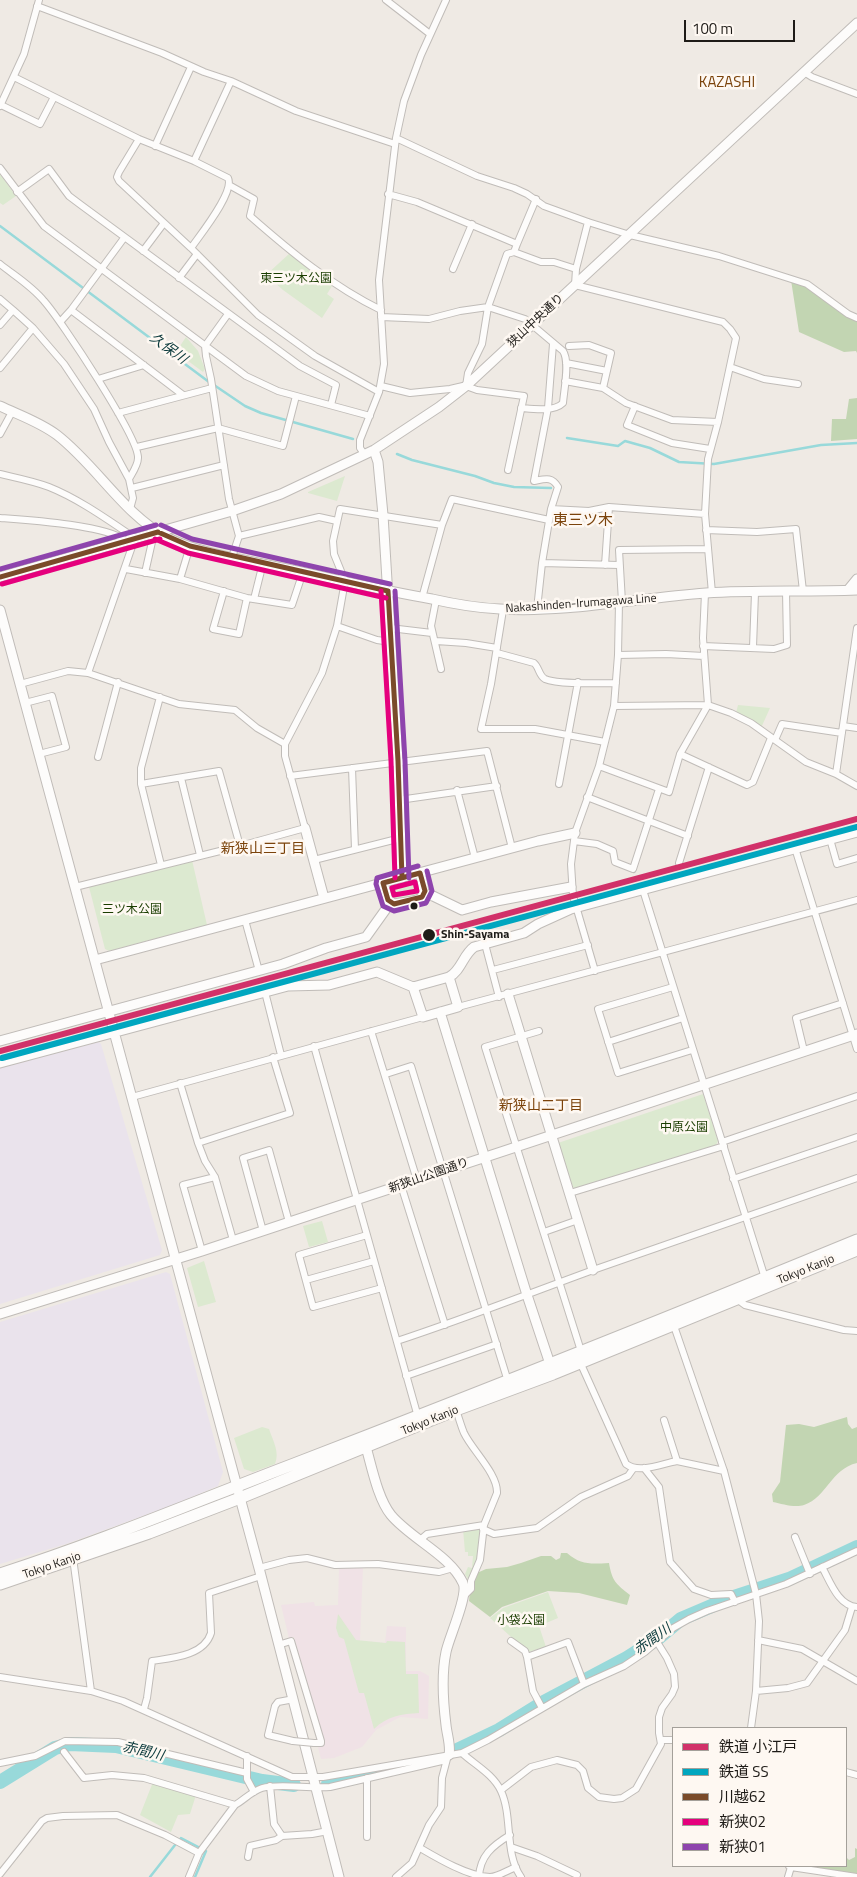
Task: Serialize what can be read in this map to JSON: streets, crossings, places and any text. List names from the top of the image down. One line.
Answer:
{"streets":{"highway":["Tokyo Kanjo"],"street":["狭山中央通り","Nakashinden-Irumagawa Line","新狭山公園通り"]},"crossings":[["狭山中央通り","Nakashinden-Irumagawa Line"]],"districts":["KAZASHI","東三ツ木","新狭山三丁目","新狭山二丁目"],"water":["久保川","赤間川"],"parks":["東三ツ木公園","三ツ木公園","中原公園","小袋公園"],"places":["Shin-Sayama"],"lines":["transit line 新狭01","transit line 川越62","transit line 新狭02","rail line 小江戸","rail line SS"],"legend":["鉄道 小江戸","鉄道 SS","川越62","新狭02","新狭01"],"scale_bar":"100 m"}
